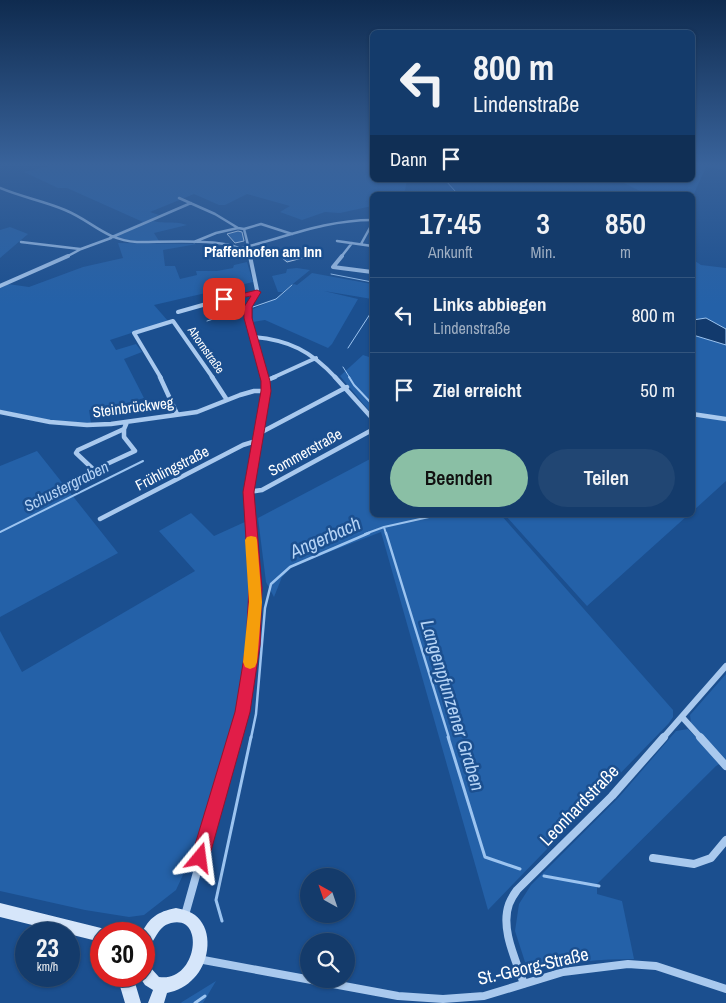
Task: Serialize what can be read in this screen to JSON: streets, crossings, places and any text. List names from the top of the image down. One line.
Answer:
{"streets":{"street":["Ahornstraße","Steinbrückweg","Sommerstraße","Frühlingstraße","Leonhardstraße","St.-Georg-Straße"]},"crossings":[["Ahornstraße","Steinbrückweg"],["Leonhardstraße","St.-Georg-Straße"]],"districts":["Pfaffenhofen am Inn"],"water":["Schustergraben","Angerbach","Langenpfunzener Graben"],"north":"top left","page":{"turn":["800 m","Lindenstraße"],"then":"Dann","eta":["17:45","Ankunft","3","Min.","850","m"],"list":[{"name":"Links abbiegen","note":"Lindenstraße","value":"800 m"},{"name":"Ziel erreicht","value":"50 m"}],"buttons":["Beenden","Teilen"],"speed":"23 km/h","limit":"30"}}
